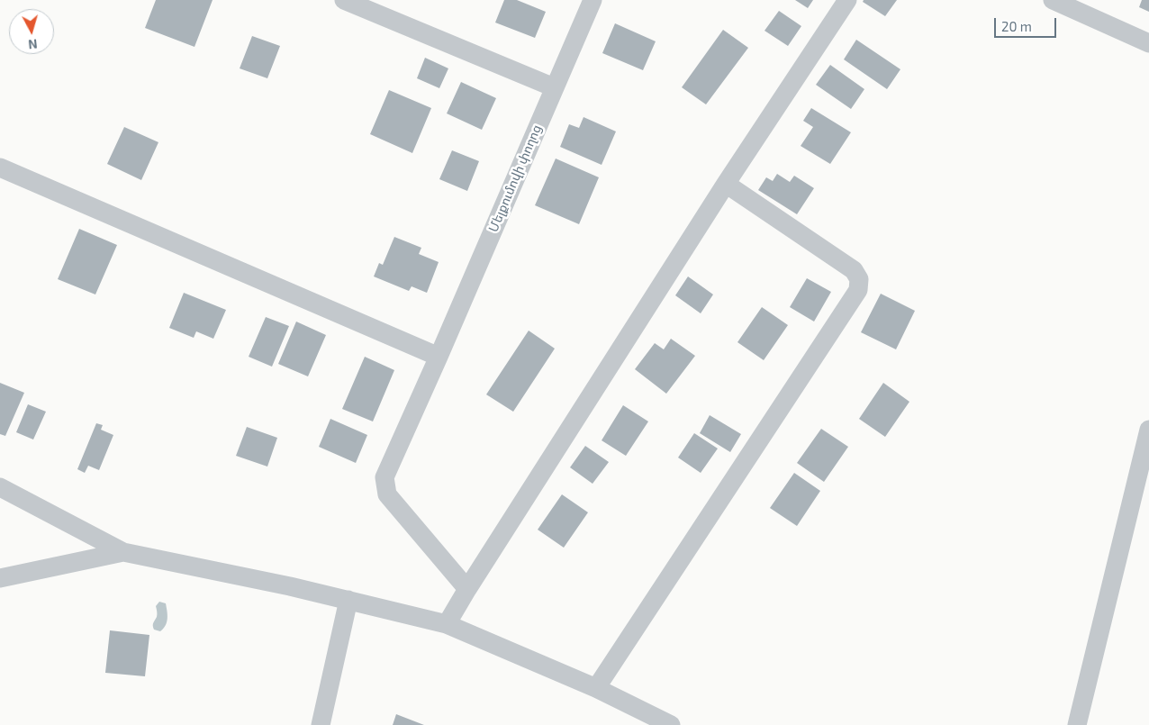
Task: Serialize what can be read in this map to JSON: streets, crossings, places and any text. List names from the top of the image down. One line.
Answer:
{"streets":{"street":["Մելքումովի փողոց"]},"scale_bar":"20 m","north":"bottom"}
